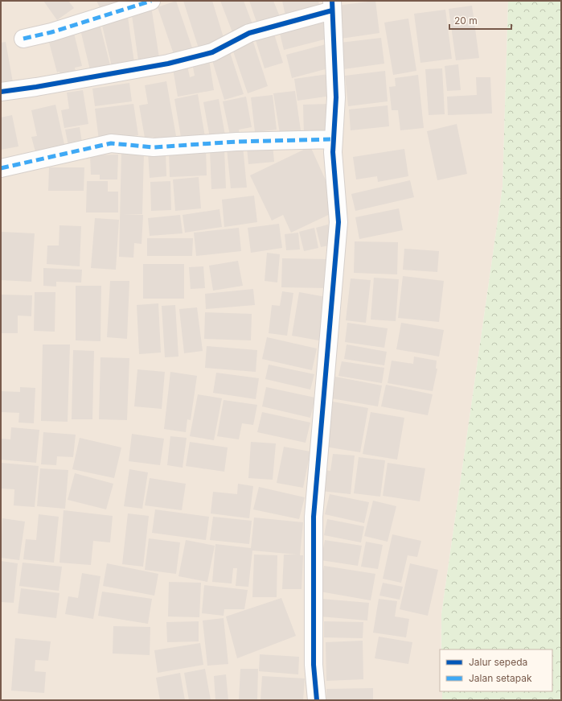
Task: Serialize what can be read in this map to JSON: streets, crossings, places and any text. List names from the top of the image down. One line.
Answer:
{"legend":["Jalur sepeda","Jalan setapak"],"scale_bar":"20 m"}
